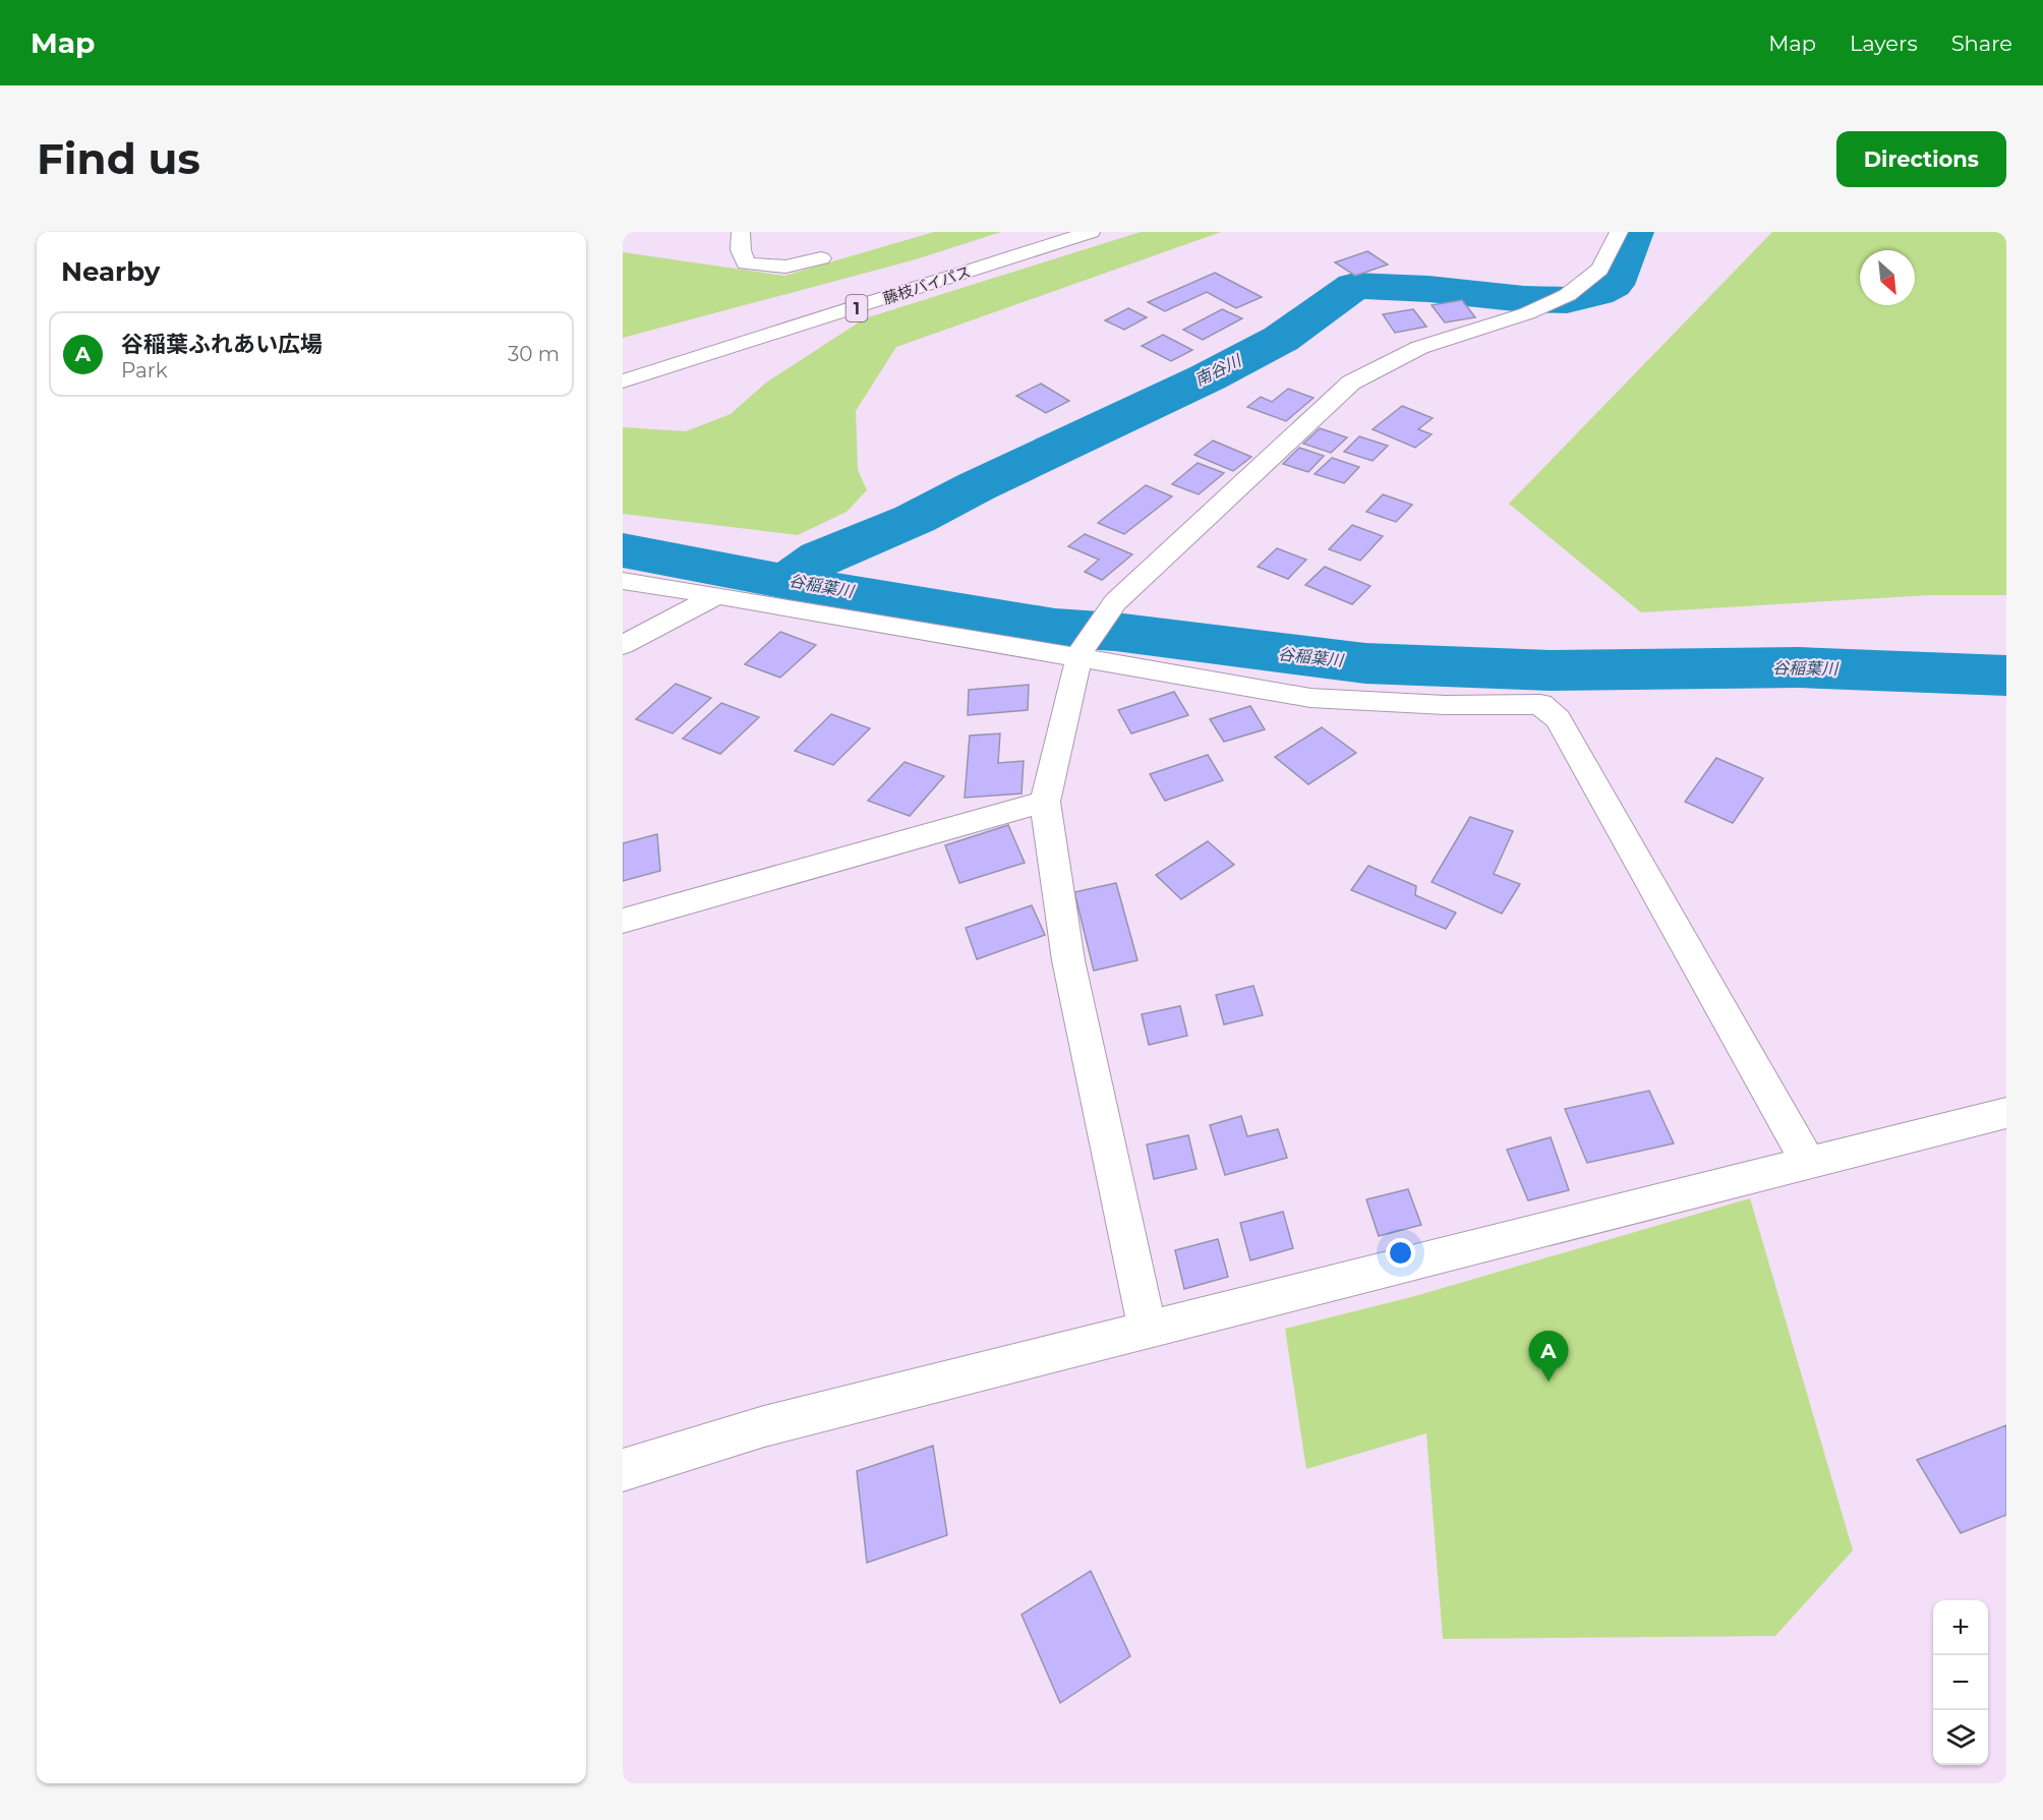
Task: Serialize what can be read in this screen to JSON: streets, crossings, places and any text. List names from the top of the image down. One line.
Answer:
{"streets":{"main road":["藤枝バイパス","1"]},"crossings":[["藤枝バイパス","1"]],"water":["南谷川","谷稲葉川"],"north":"bottom right","page":{"header":"Map","nav":["Map","Layers","Share"],"buttons":"Directions","title":"Find us","heading":"Nearby","list":[{"mark":"A","name":"谷稲葉ふれあい広場","note":"Park","value":"30 m"}],"pins":"A","map_buttons":["+","−"]}}
